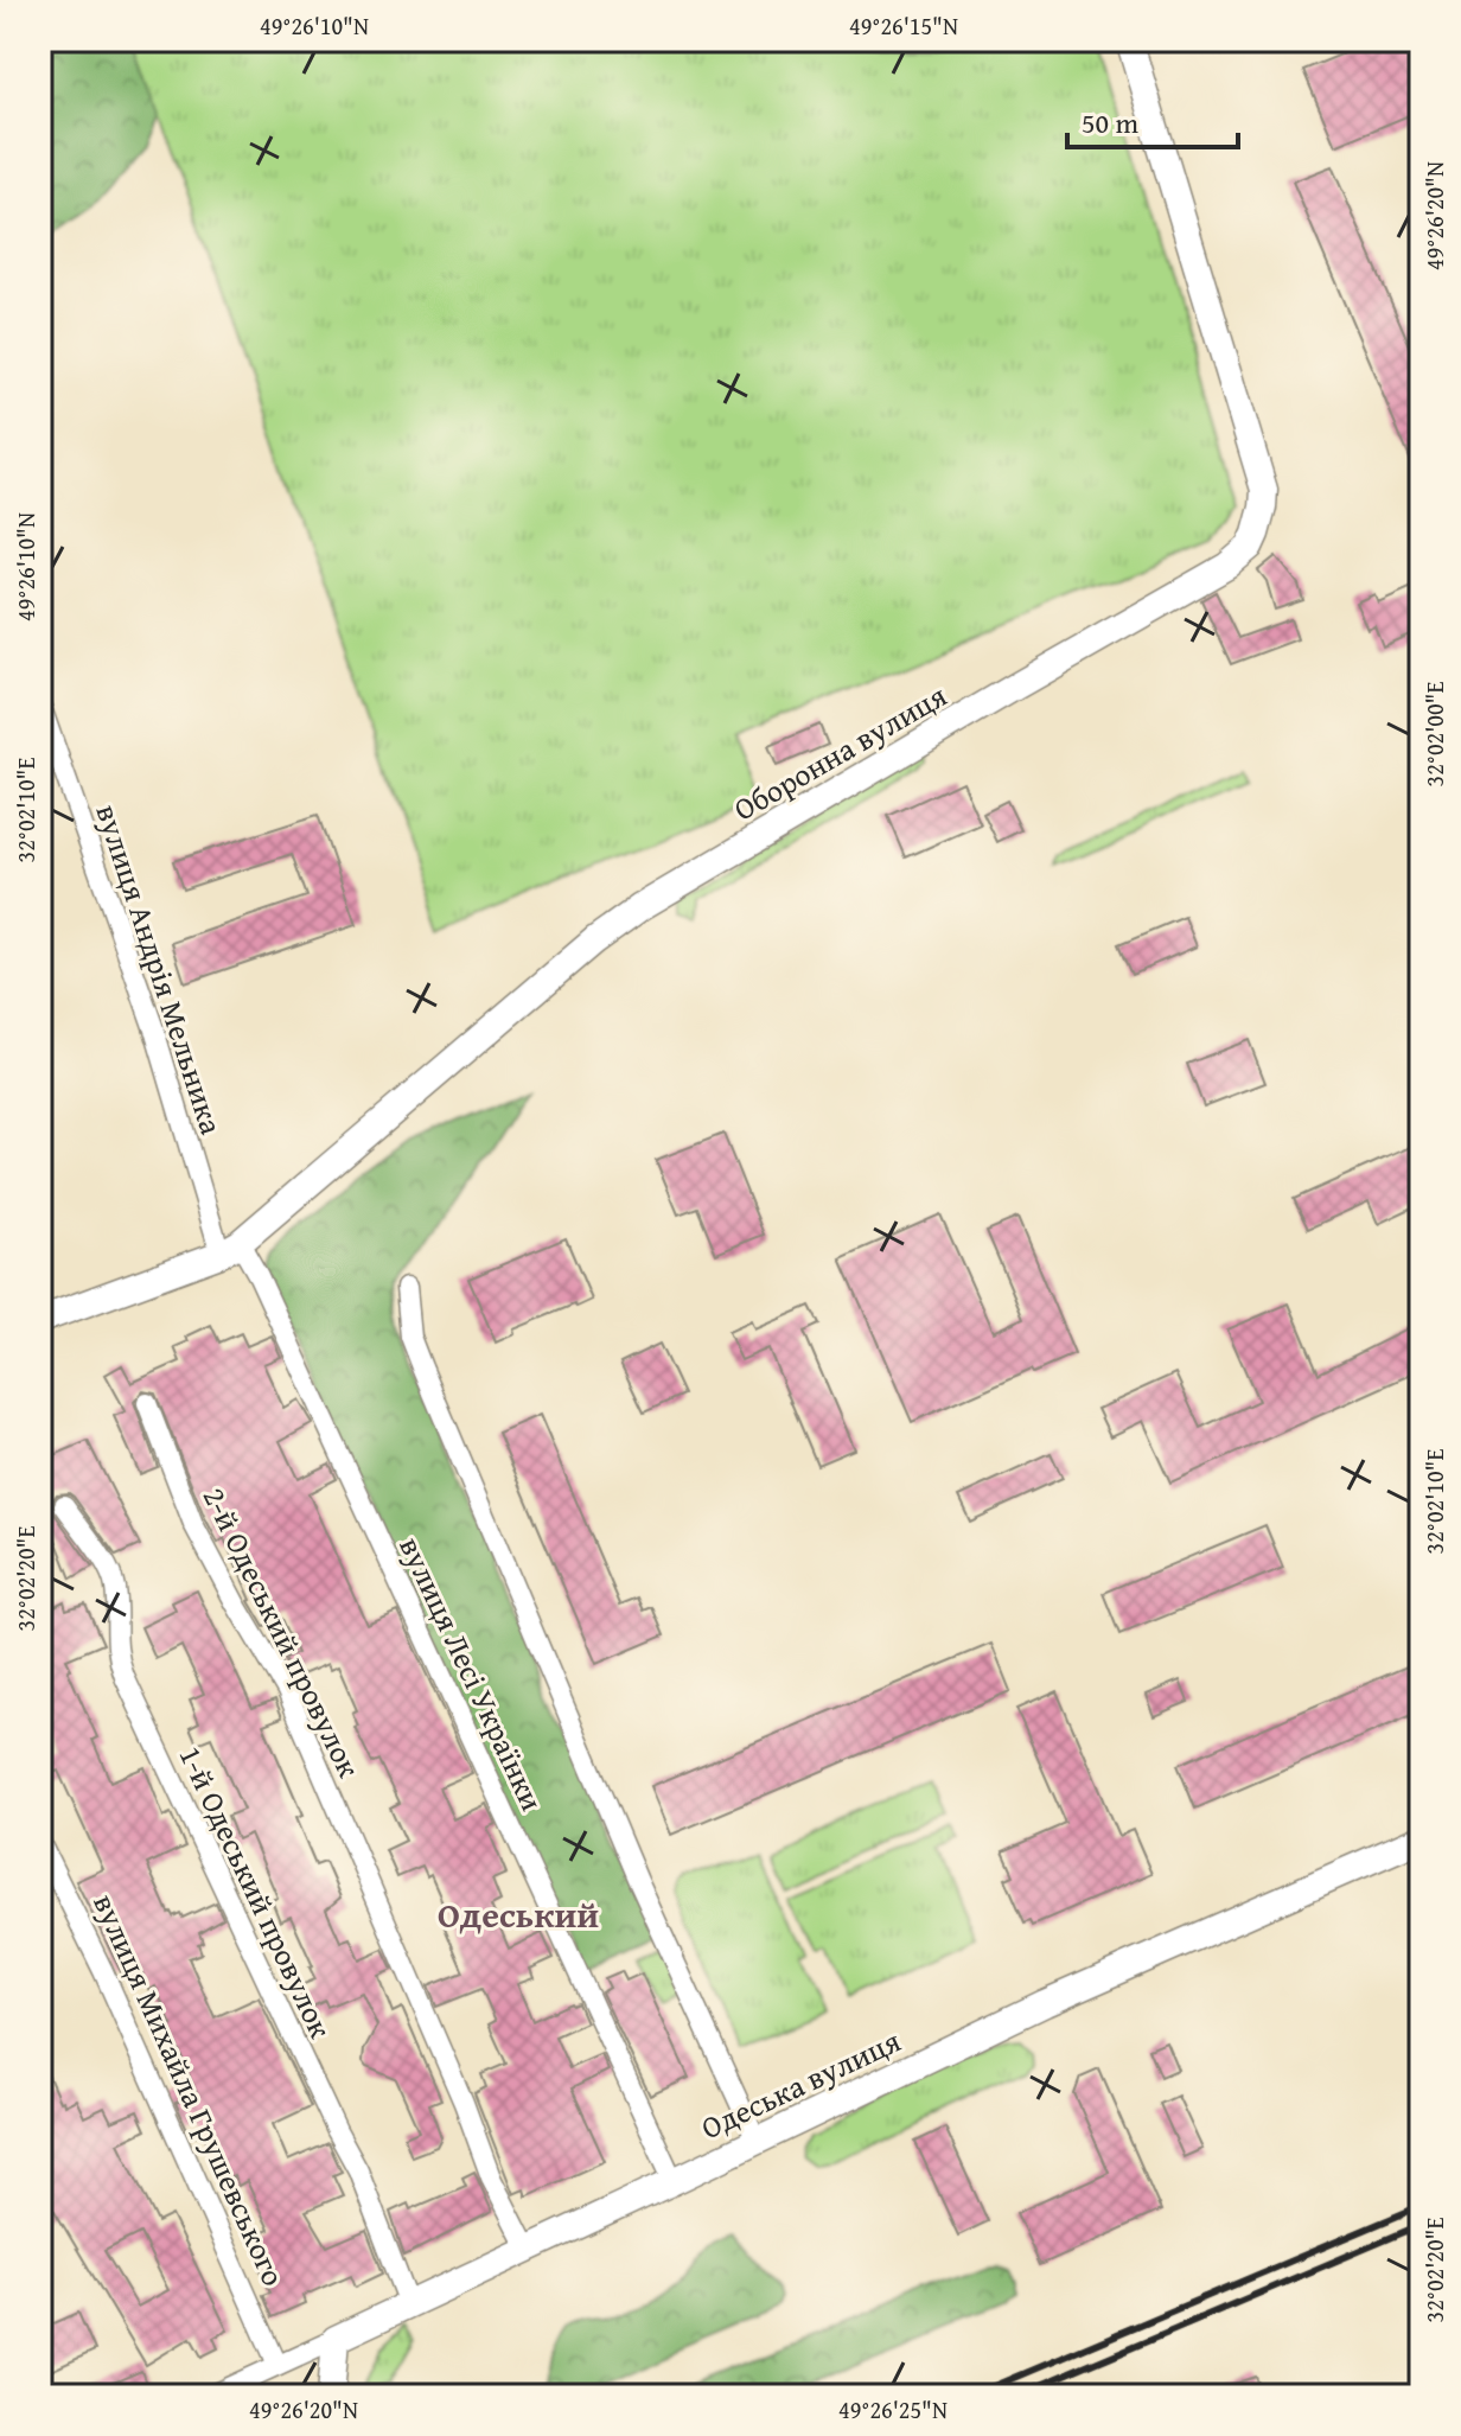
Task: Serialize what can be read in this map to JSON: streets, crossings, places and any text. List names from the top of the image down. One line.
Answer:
{"streets":{"street":["Оборонна вулиця","вулиця Андрія Мельника","2-й Одеський провулок","вулиця Лесі Українки","1-й Одеський провулок","Одеська вулиця","вулиця Михайла Грушевського"]},"crossings":[["Оборонна вулиця","вулиця Андрія Мельника"],["Оборонна вулиця","вулиця Лесі Українки"],["вулиця Андрія Мельника","вулиця Лесі Українки"],["2-й Одеський провулок","Одеська вулиця"],["вулиця Лесі Українки","Одеська вулиця"],["1-й Одеський провулок","Одеська вулиця"],["Одеська вулиця","вулиця Михайла Грушевського"]],"districts":["Одеський"],"scale_bar":"50 m","coordinates":["49°26'10\"N","49°26'15\"N","49°26'20\"N","32°02'00\"E","32°02'10\"E","32°02'20\"E","49°26'25\"N"]}
